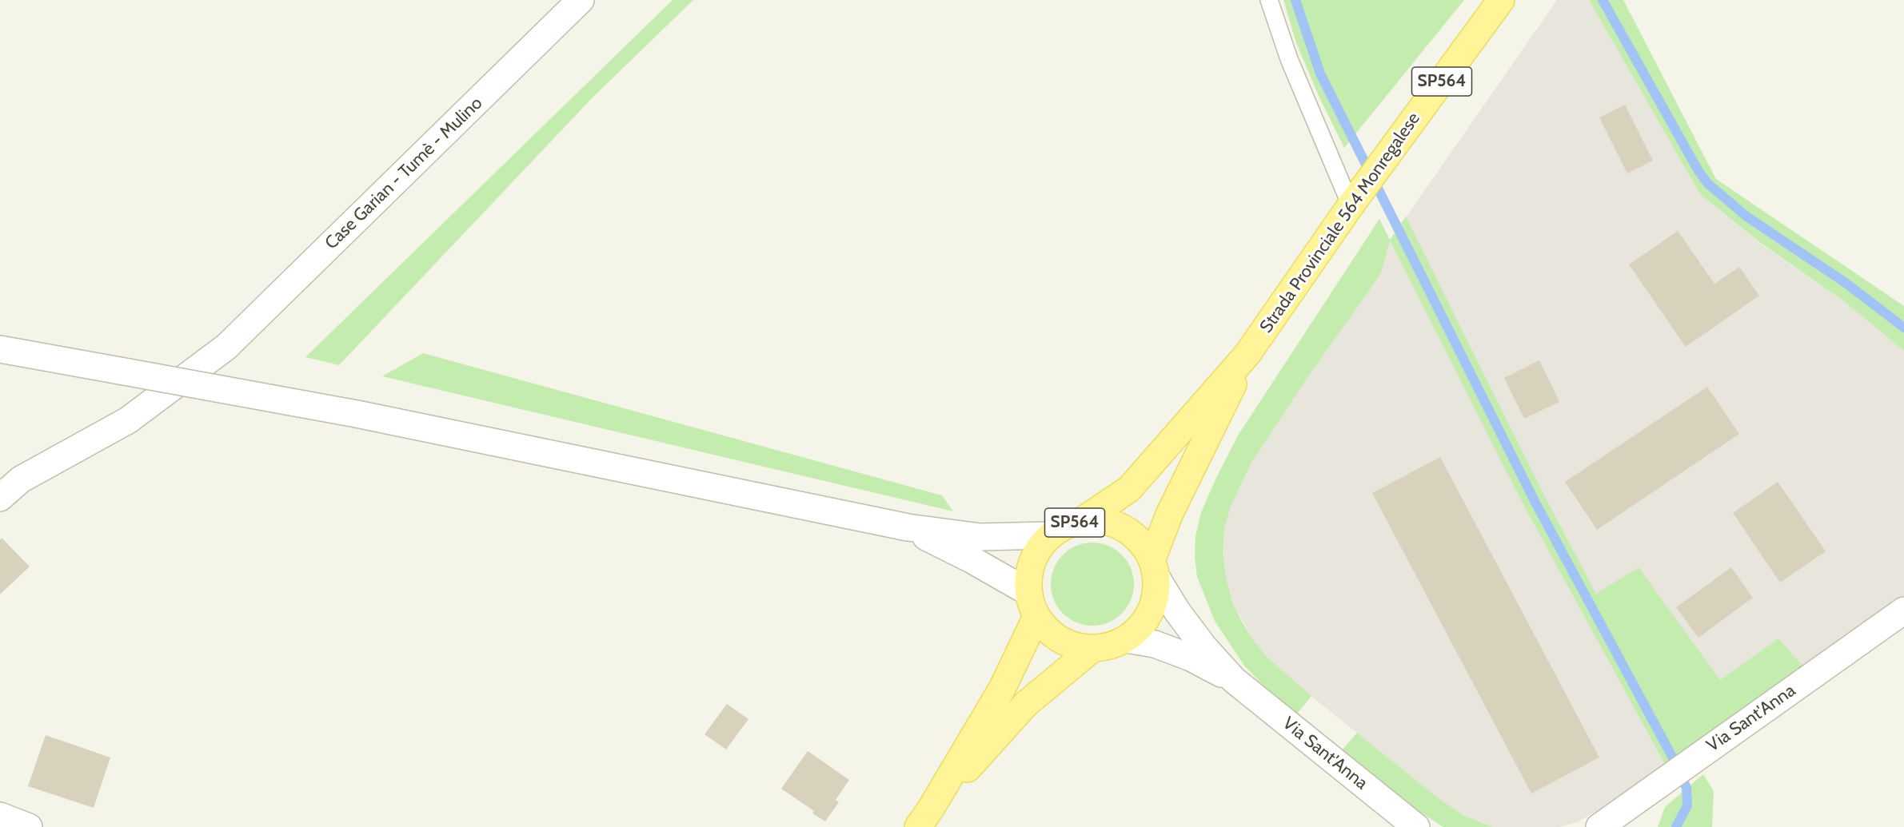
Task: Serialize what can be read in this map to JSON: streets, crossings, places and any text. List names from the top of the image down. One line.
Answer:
{"streets":{"main road":["SP564","Strada Provinciale 564 Monregalese"],"street":["Case Garian - Tumè - Mulino","Via Sant'Anna"]},"crossings":[["Strada Provinciale 564 Monregalese","Via Sant'Anna"]]}
